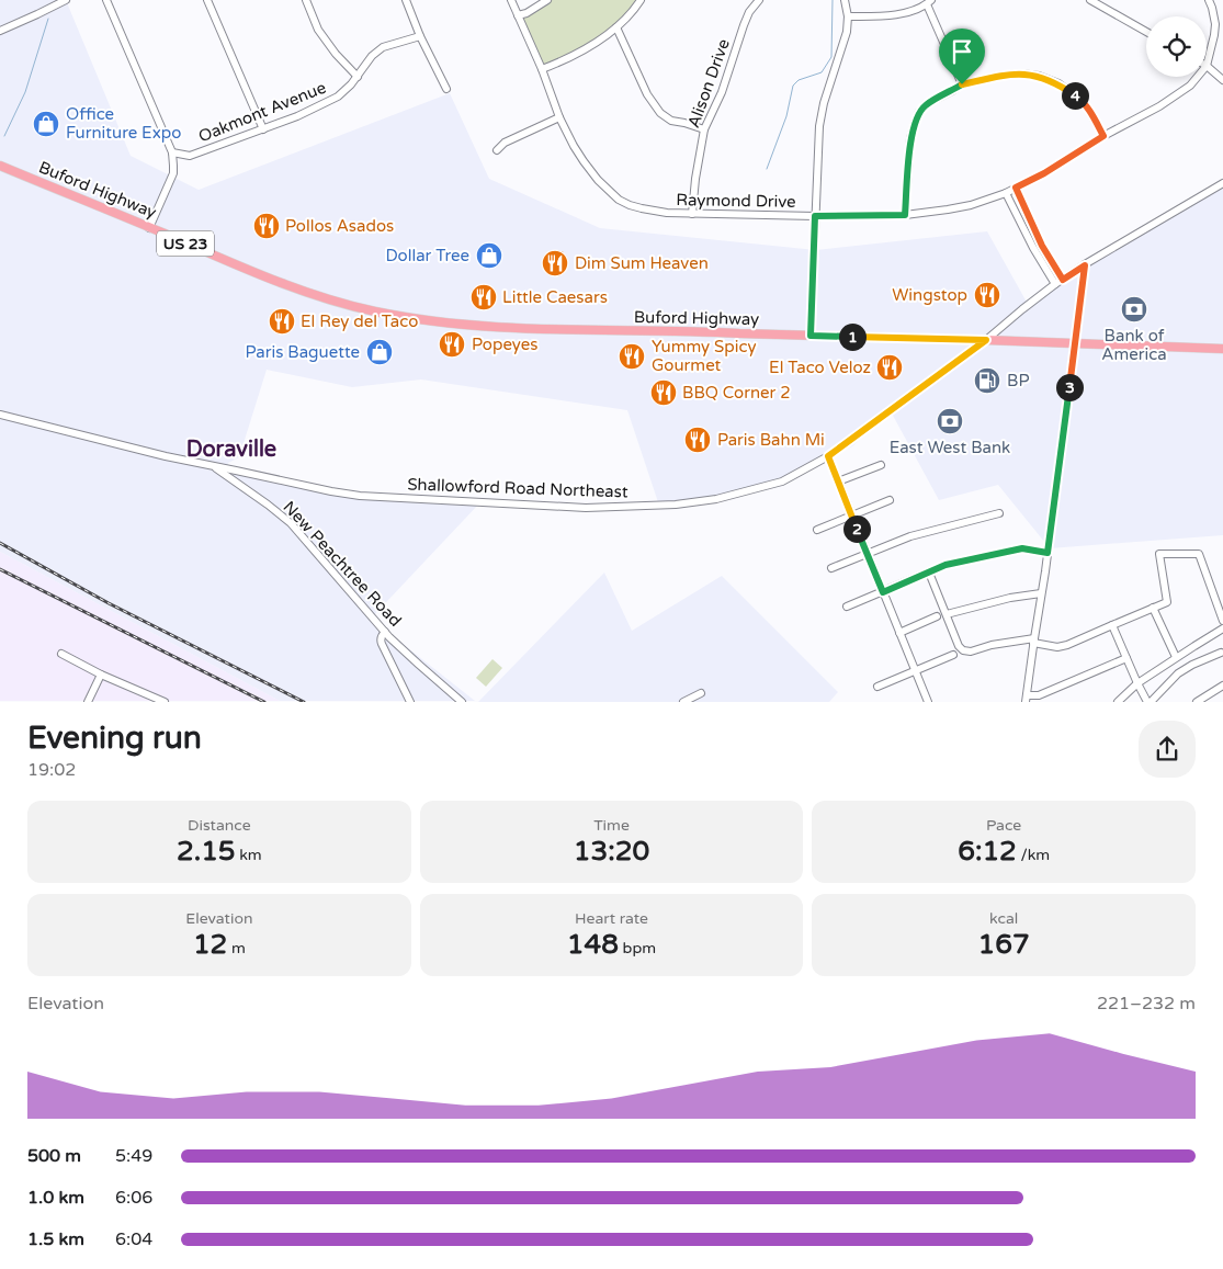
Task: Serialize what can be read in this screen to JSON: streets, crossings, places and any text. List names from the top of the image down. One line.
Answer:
{"streets":{"main road":["Buford Highway","US 23"],"street":["Alison Drive","Oakmont Avenue","Raymond Drive","Shallowford Road Northeast","New Peachtree Road"]},"crossings":[["Alison Drive","Raymond Drive"],["Buford Highway","Shallowford Road Northeast"],["Shallowford Road Northeast","New Peachtree Road"]],"districts":["Doraville"],"places":{"shop":["Office Furniture Expo","Dollar Tree","Paris Baguette"],"restaurant":["Pollos Asados","Dim Sum Heaven","Wingstop","Little Caesars","El Rey del Taco","Popeyes","Yummy Spicy Gourmet","El Taco Veloz","BBQ Corner 2","Paris Bahn Mi"],"bank":["Bank of America","East West Bank"],"fuel station":["BP"]},"page":{"pins":["4","1","3","2"],"heading":["Evening run","19:02"],"stats":[["Distance","2.15 km"],["Time","13:20"],["Pace","6:12 /km"],["Elevation","12 m"],["Heart rate","148 bpm"],["kcal","167"]],"chart":["Elevation","221–232 m"],"list":[{"name":"500 m","note":"5:49"},{"name":"1.0 km","note":"6:06"},{"name":"1.5 km","note":"6:04"}]}}
